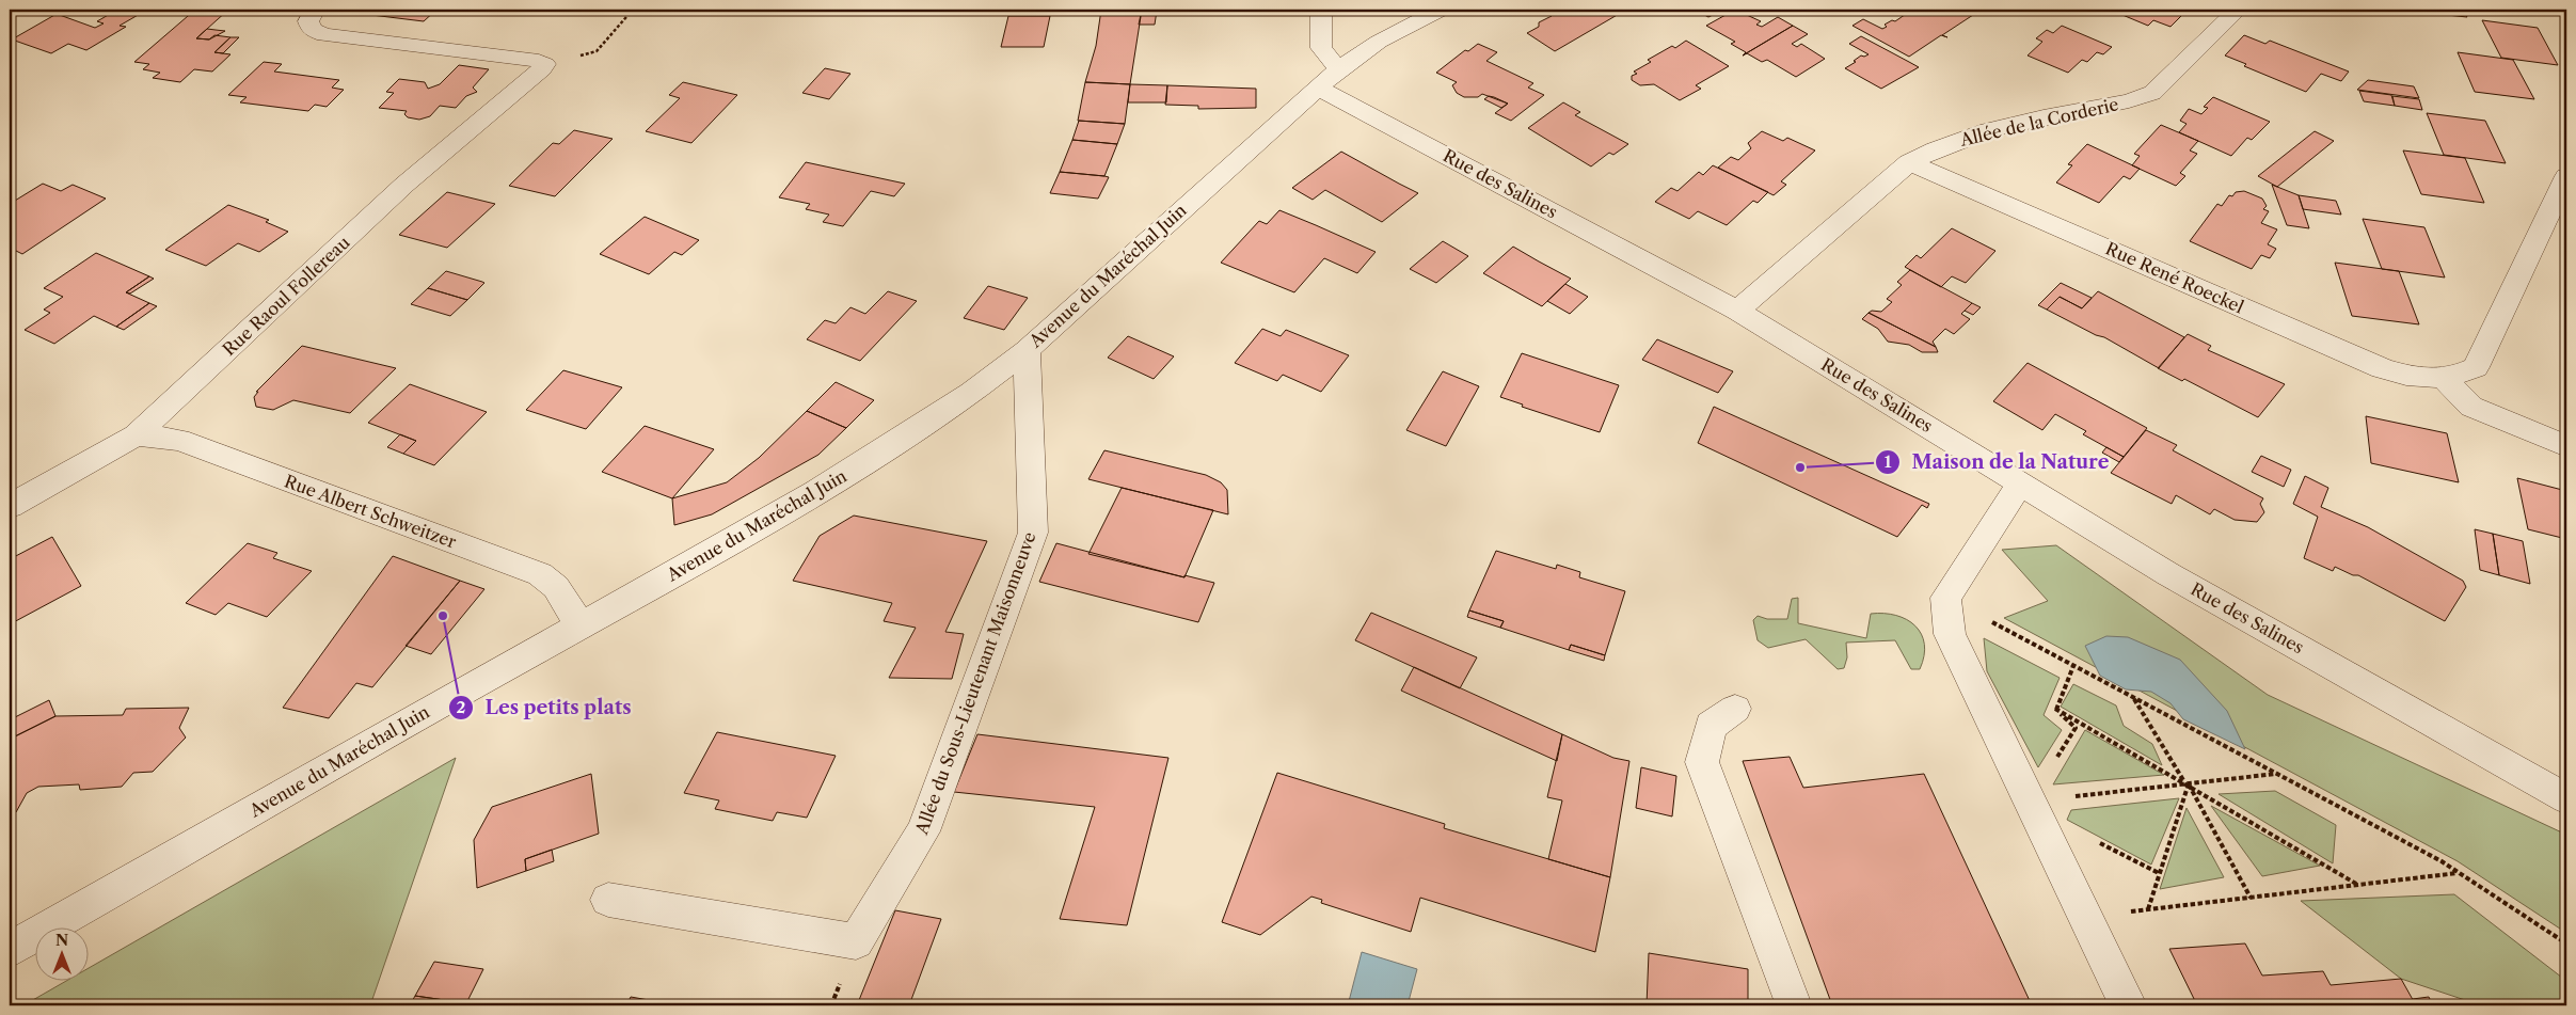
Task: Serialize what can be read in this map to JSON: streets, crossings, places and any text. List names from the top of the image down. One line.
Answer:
{"streets":{"street":["Allée de la Corderie","Rue des Salines","Avenue du Maréchal Juin","Rue René Roeckel","Rue Raoul Follereau","Rue Albert Schweitzer","Allée du Sous-Lieutenant Maisonneuve"]},"crossings":[["Allée de la Corderie","Rue des Salines"],["Allée de la Corderie","Rue René Roeckel"],["Rue des Salines","Avenue du Maréchal Juin"],["Avenue du Maréchal Juin","Rue Albert Schweitzer"],["Avenue du Maréchal Juin","Allée du Sous-Lieutenant Maisonneuve"],["Rue Raoul Follereau","Rue Albert Schweitzer"]],"places":["Maison de la Nature","Les petits plats"],"north":"top"}
